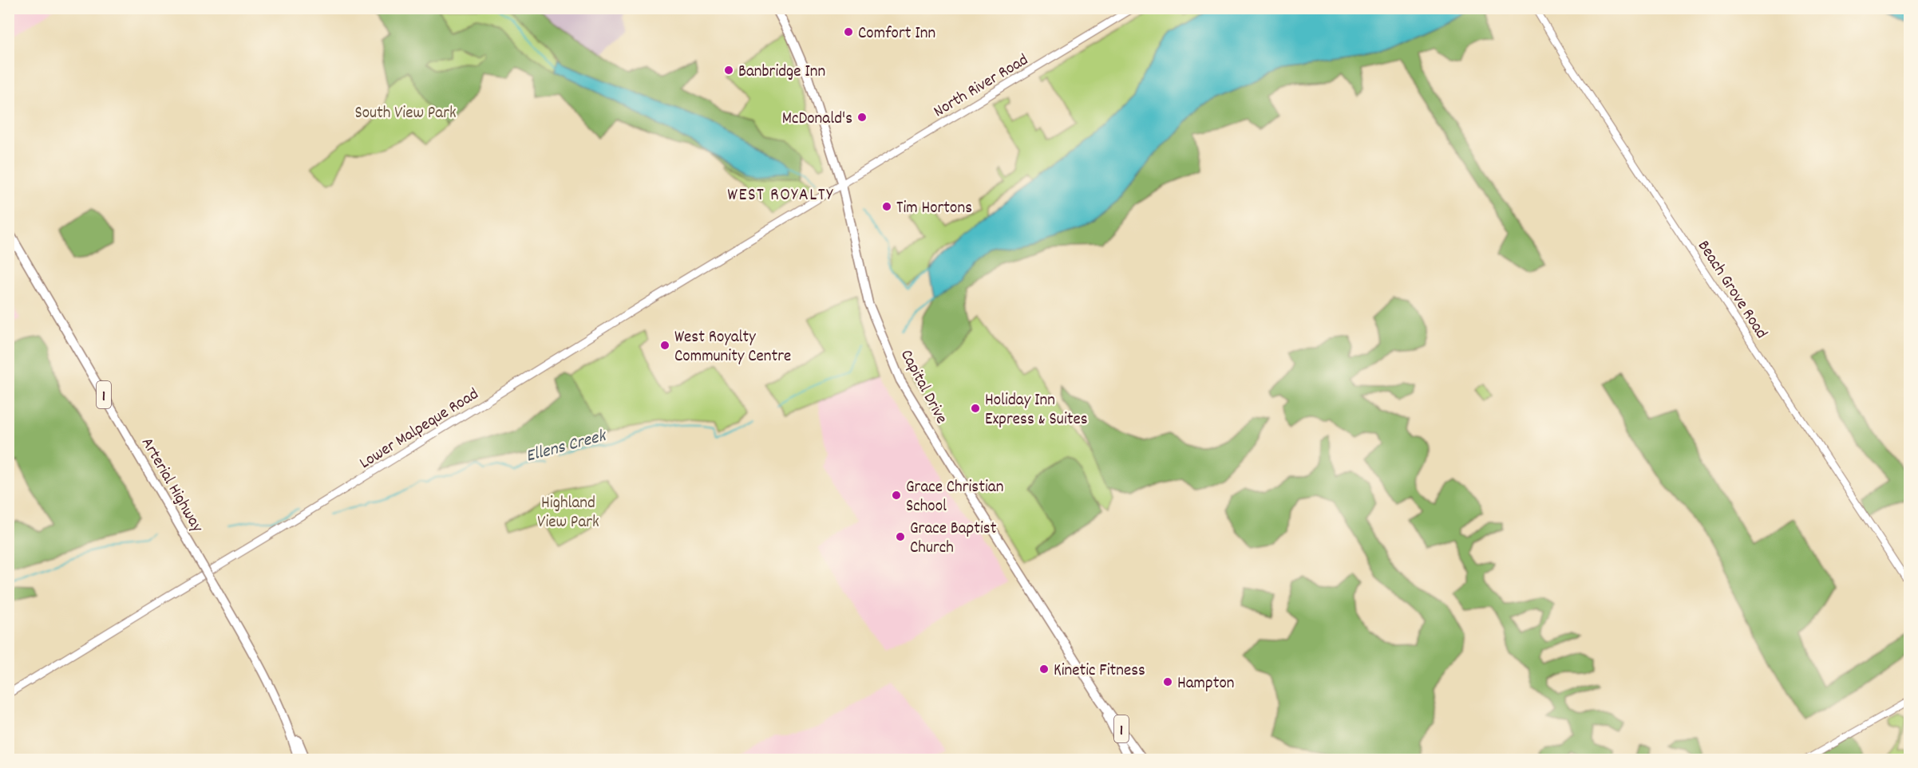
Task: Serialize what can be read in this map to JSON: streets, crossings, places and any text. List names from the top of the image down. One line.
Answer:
{"streets":{"main road":["North River Road","Capital Drive","1","Lower Malpeque Road","Arterial Highway"],"street":["Beach Grove Road"]},"crossings":[["North River Road","Capital Drive"],["North River Road","Lower Malpeque Road"],["Capital Drive","Lower Malpeque Road"]],"districts":["WEST ROYALTY"],"water":["Ellens Creek"],"parks":["South View Park","Highland View Park"],"places":["Comfort Inn","Banbridge Inn","McDonald's","Tim Hortons","West Royalty Community Centre","Holiday Inn Express & Suites","Grace Christian School","Grace Baptist Church","Kinetic Fitness","Hampton"]}
